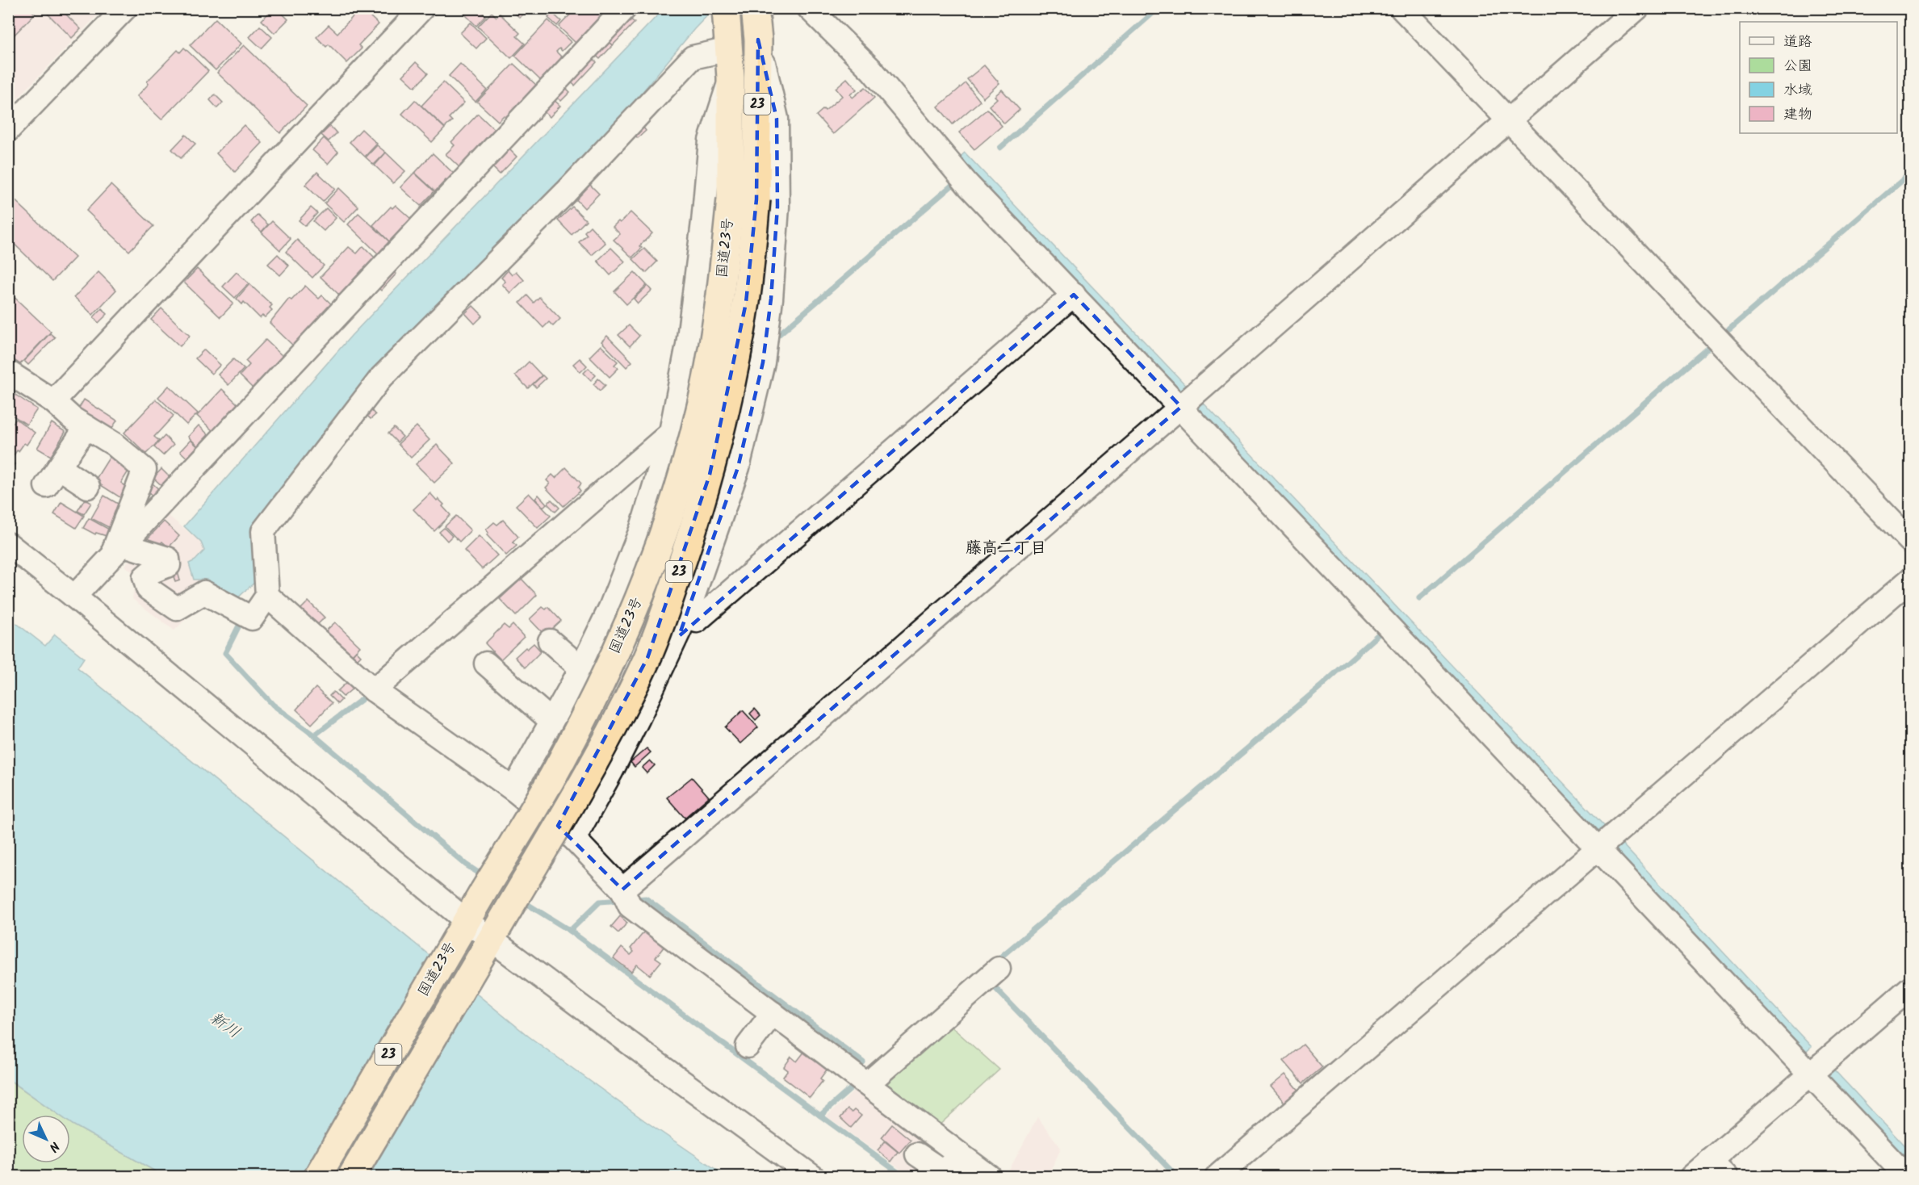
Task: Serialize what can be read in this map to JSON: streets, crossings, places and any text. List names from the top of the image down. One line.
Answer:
{"streets":{"highway":["23","国道23号"]},"districts":["藤高二丁目"],"water":["新川"],"legend":["道路","公園","水域","建物"],"north":"bottom right"}
